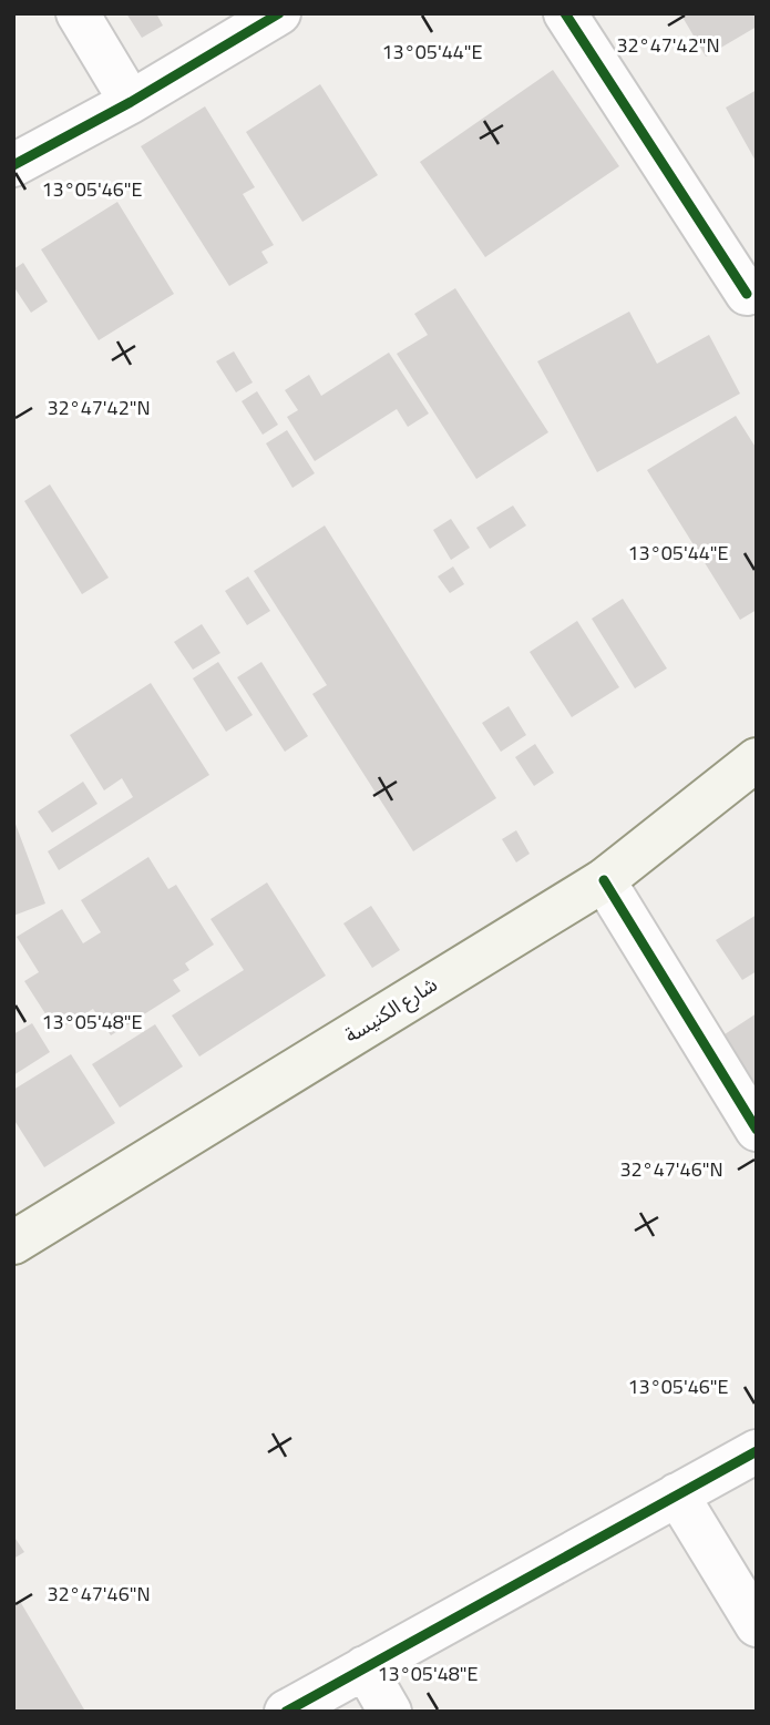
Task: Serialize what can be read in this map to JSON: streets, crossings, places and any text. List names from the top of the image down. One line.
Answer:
{"streets":{"main road":["شارع الكنيسة"]},"coordinates":["32°47'42\"N","13°05'44\"E","13°05'46\"E","13°05'48\"E","32°47'46\"N"]}
